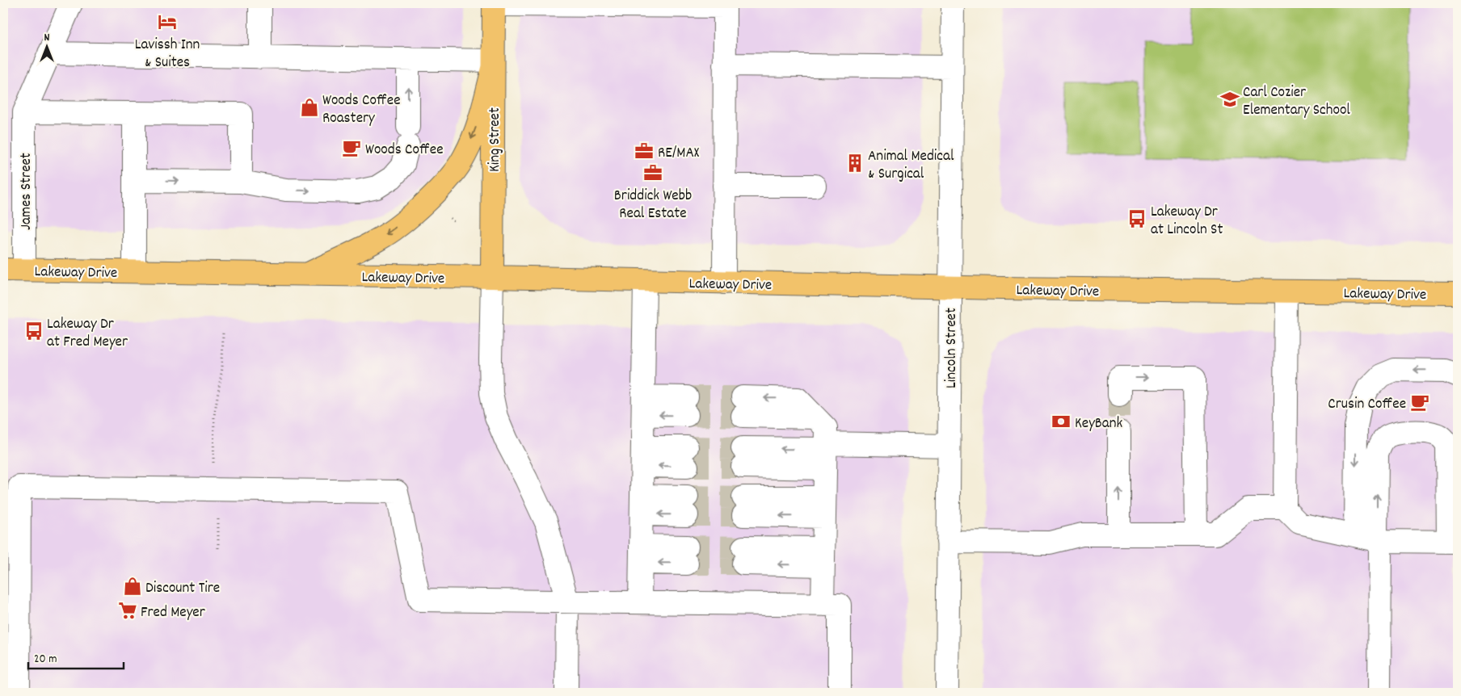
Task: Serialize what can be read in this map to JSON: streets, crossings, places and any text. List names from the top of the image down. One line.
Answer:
{"streets":{"main road":["King Street","Lakeway Drive"],"street":["James Street","Lincoln Street"]},"crossings":[["King Street","Lakeway Drive"],["James Street","Lakeway Drive"],["Lakeway Drive","Lincoln Street"]],"places":{"hotel":["Lavissh Inn & Suites"],"school or university":["Carl Cozier Elementary School"],"shop":["Woods Coffee Roastery","Discount Tire"],"cafe":["Woods Coffee","Crusin Coffee"],"office":["RE/MAX","Briddick Webb Real Estate"],"building":["Animal Medical & Surgical"],"bus stop":["Lakeway Dr at Lincoln St","Lakeway Dr at Fred Meyer"],"bank":["KeyBank"],"supermarket":["Fred Meyer"]},"scale_bar":"20 m","north":"top"}
